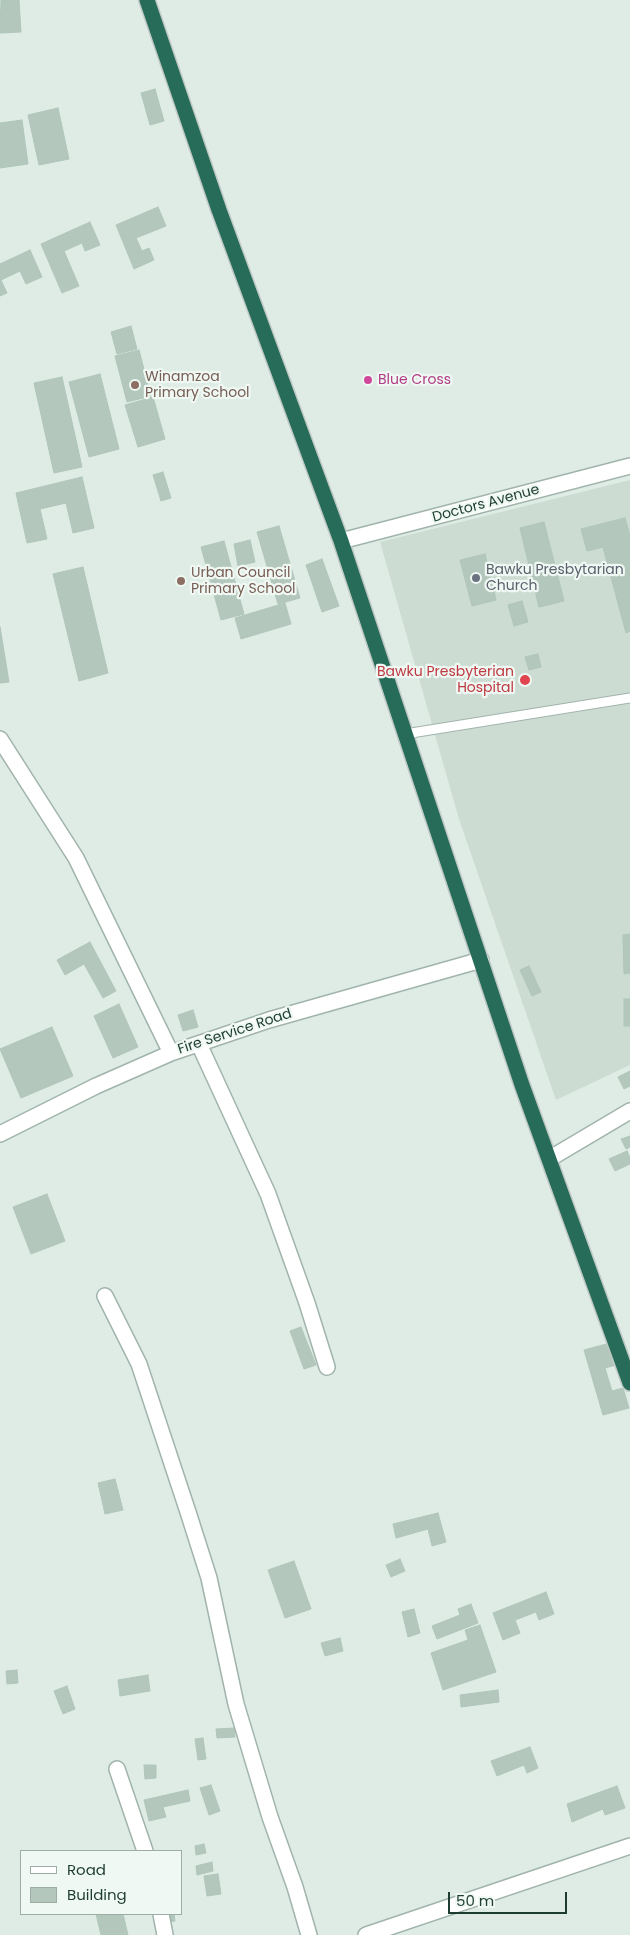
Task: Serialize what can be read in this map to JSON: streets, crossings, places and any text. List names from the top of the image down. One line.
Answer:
{"streets":{"street":["Doctors Avenue","Fire Service Road"]},"places":["Blue Cross","Winamzoa Primary School","Bawku Presbytarian Church","Urban Council Primary School","Bawku Presbyterian Hospital"],"legend":["Road","Building"],"scale_bar":"50 m"}
